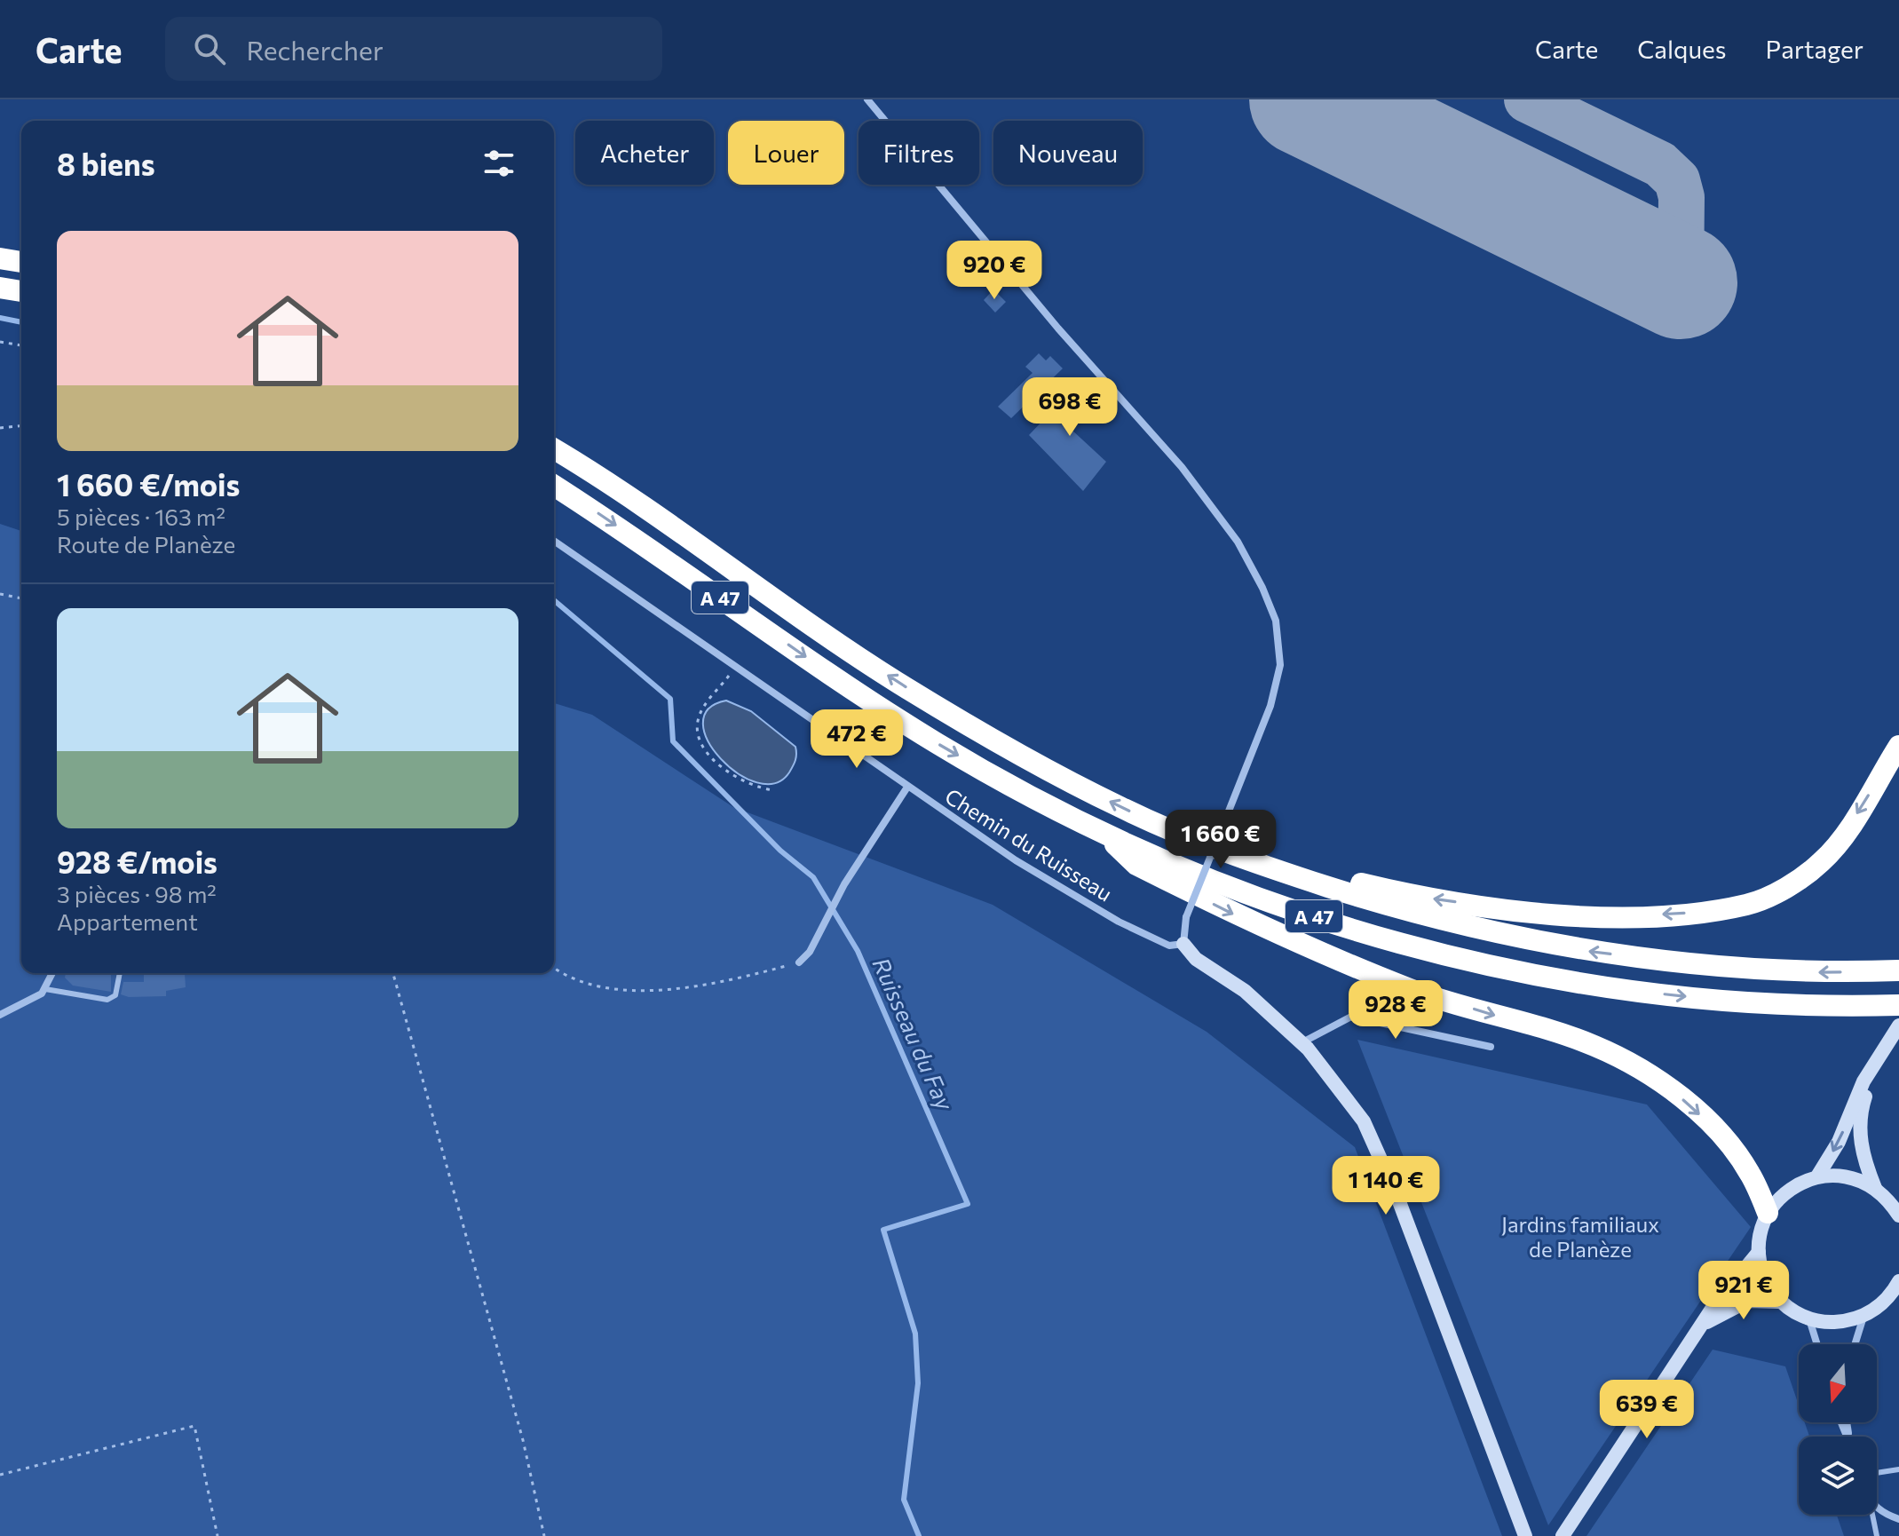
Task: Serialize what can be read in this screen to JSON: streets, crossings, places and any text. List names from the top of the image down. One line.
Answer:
{"streets":{"highway":["A 47"],"street":["Chemin du Ruisseau"]},"water":["Ruisseau du Fay"],"parks":["Jardins familiaux de Planèze"],"north":"bottom","page":{"header":"Carte","search":"Rechercher","nav":["Carte","Calques","Partager"],"chip":["Acheter","Louer","Filtres","Nouveau"],"heading":"8 biens","list":[{"name":"1 660 €/mois","note":"5 pièces · 163 m² · Route de Planèze"},{"name":"928 €/mois","note":"3 pièces · 98 m² · Appartement"}],"price":["920 €","698 €","472 €","1 660 €","928 €","1 140 €","921 €","639 €"]}}
